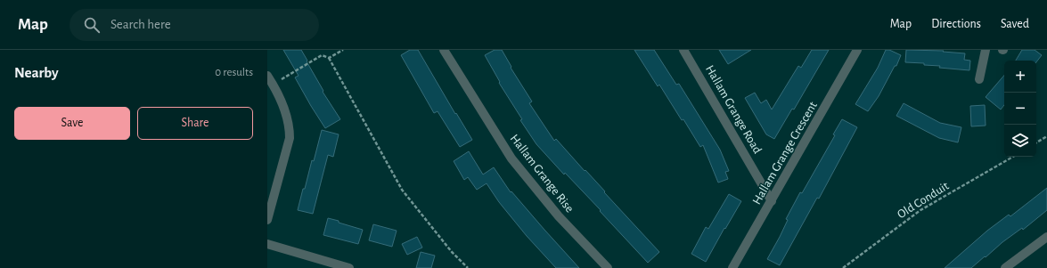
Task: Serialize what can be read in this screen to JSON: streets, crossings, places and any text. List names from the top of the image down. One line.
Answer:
{"streets":{"street":["Hallam Grange Road","Hallam Grange Crescent","Hallam Grange Rise"],"path":["Old Conduit"]},"crossings":[["Hallam Grange Road","Hallam Grange Crescent"]],"page":{"header":"Map","search":"Search here","nav":["Map","Directions","Saved"],"heading":["Nearby","0 results"],"map_buttons":["+","−"],"buttons":["Save","Share"]}}
